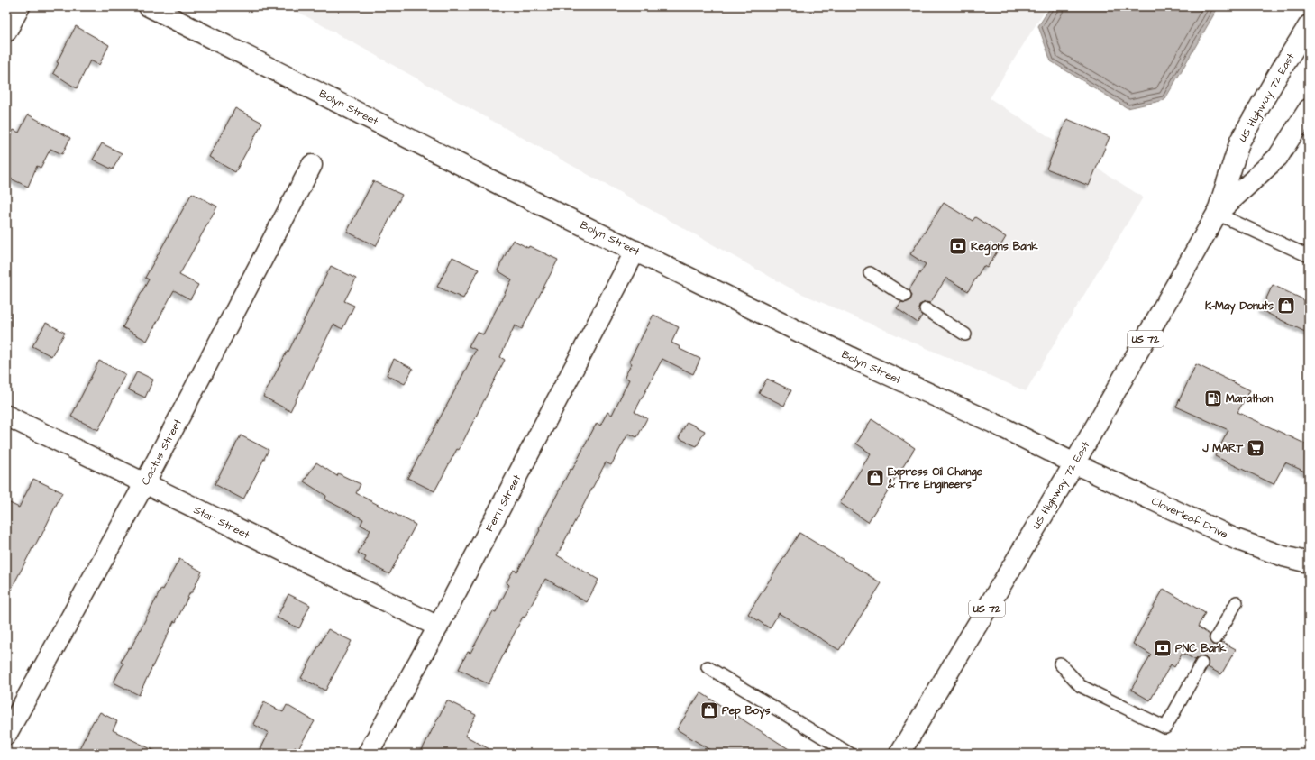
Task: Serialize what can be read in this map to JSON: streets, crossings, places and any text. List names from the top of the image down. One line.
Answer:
{"streets":{"main road":["US Highway 72 East","Bolyn Street","US 72","Cactus Street","Fern Street","Cloverleaf Drive","Star Street"]},"crossings":[["US Highway 72 East","Bolyn Street"],["US Highway 72 East","Cloverleaf Drive"],["Bolyn Street","Fern Street"],["Bolyn Street","Cloverleaf Drive"],["Cactus Street","Star Street"],["Fern Street","Star Street"]],"places":{"bank":["Regions Bank","PNC Bank"],"shop":["K-May Donuts","Express Oil Change & Tire Engineers","Pep Boys"],"fuel station":["Marathon"],"supermarket":["J MART"]}}
